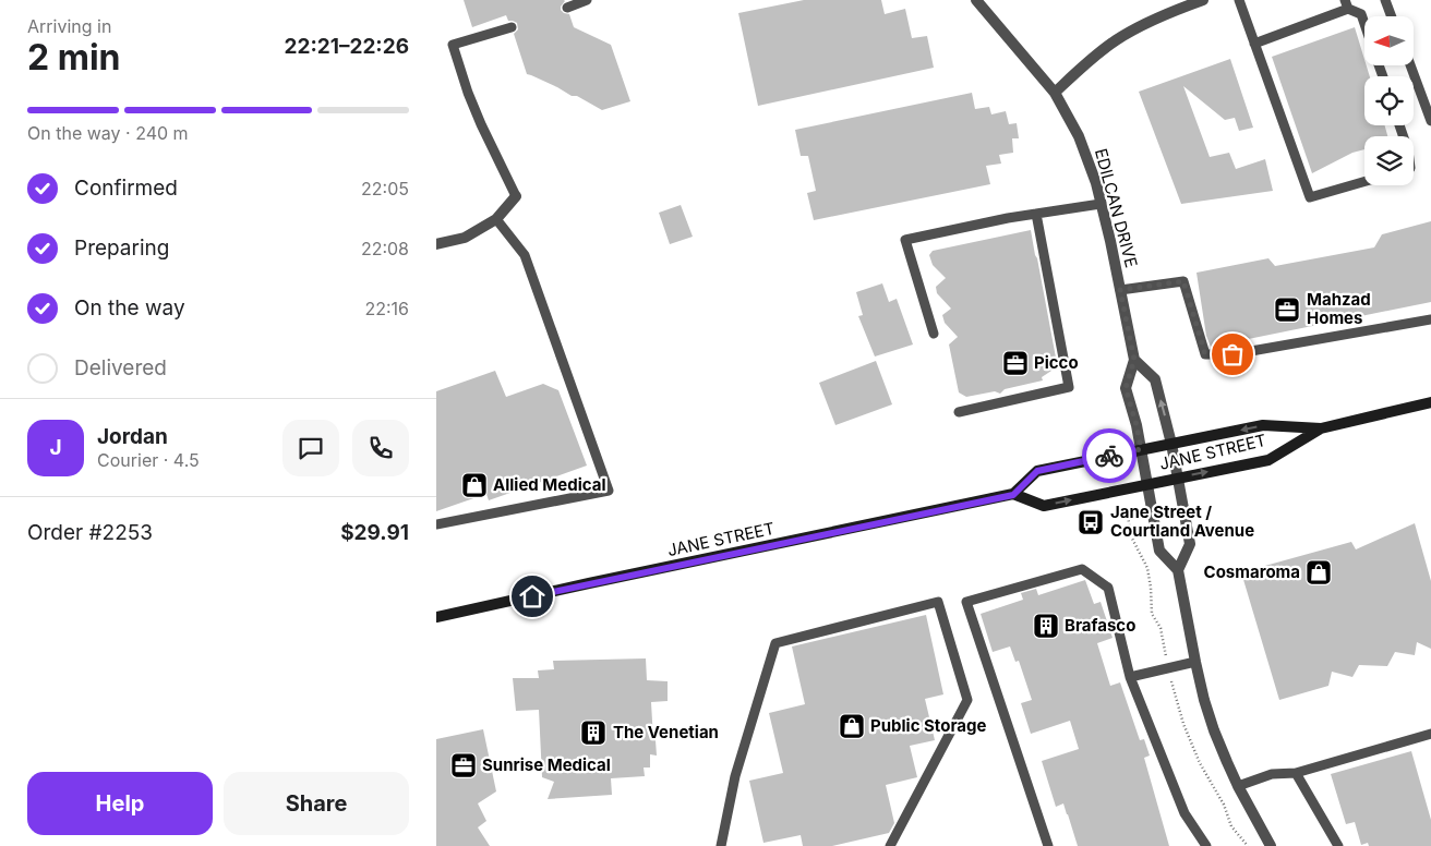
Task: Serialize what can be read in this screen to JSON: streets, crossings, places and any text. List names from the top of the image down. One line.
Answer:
{"streets":{"main road":["JANE STREET"],"street":["EDILCAN DRIVE"]},"crossings":[["EDILCAN DRIVE","JANE STREET"]],"places":{"office":["Mahzad Homes","Picco","Sunrise Medical"],"shop":["Allied Medical","Cosmaroma","Public Storage"],"bus stop":["Jane Street / Courtland Avenue"],"building":["Brafasco","The Venetian"]},"north":"left","page":{"heading":["2 min","Arriving in","22:21–22:26"],"panel":["Jordan","Courier · 4.5","Order #2253","$29.91"],"bar":"On the way · 240 m","list":[["Confirmed","22:05"],["Preparing","22:08"],["On the way","22:16"],"Delivered"],"round":"J","buttons":["Help","Share"]}}
